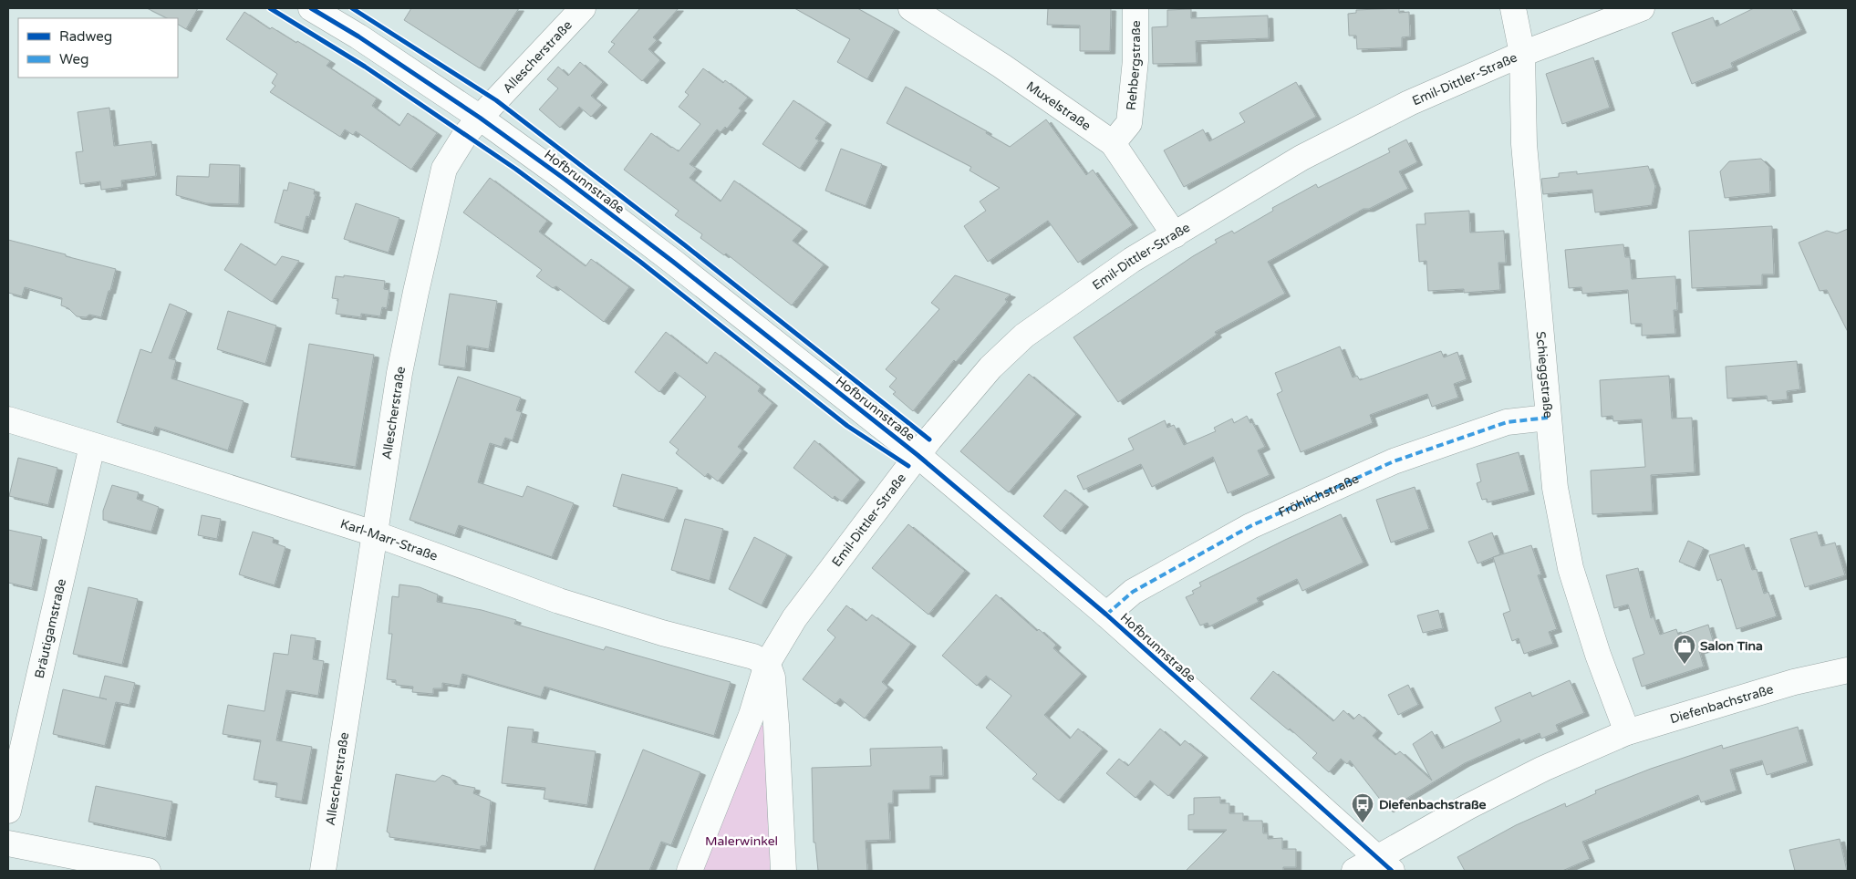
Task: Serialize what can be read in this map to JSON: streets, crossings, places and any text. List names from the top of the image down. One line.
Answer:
{"streets":{"street":["Allescherstraße","Rehbergstraße","Emil-Dittler-Straße","Muxelstraße","Hofbrunnstraße","Schieggstraße","Fröhlichstraße","Karl-Marr-Straße","Bräutigamstraße","Diefenbachstraße"]},"crossings":[["Allescherstraße","Hofbrunnstraße"],["Allescherstraße","Karl-Marr-Straße"],["Rehbergstraße","Muxelstraße"],["Emil-Dittler-Straße","Muxelstraße"],["Emil-Dittler-Straße","Hofbrunnstraße"],["Emil-Dittler-Straße","Schieggstraße"],["Emil-Dittler-Straße","Karl-Marr-Straße"],["Hofbrunnstraße","Fröhlichstraße"],["Hofbrunnstraße","Diefenbachstraße"],["Schieggstraße","Fröhlichstraße"],["Schieggstraße","Diefenbachstraße"],["Karl-Marr-Straße","Bräutigamstraße"]],"parks":["Malerwinkel"],"places":{"shop":["Salon Tina"],"bus stop":["Diefenbachstraße"]},"legend":["Radweg","Weg"]}
